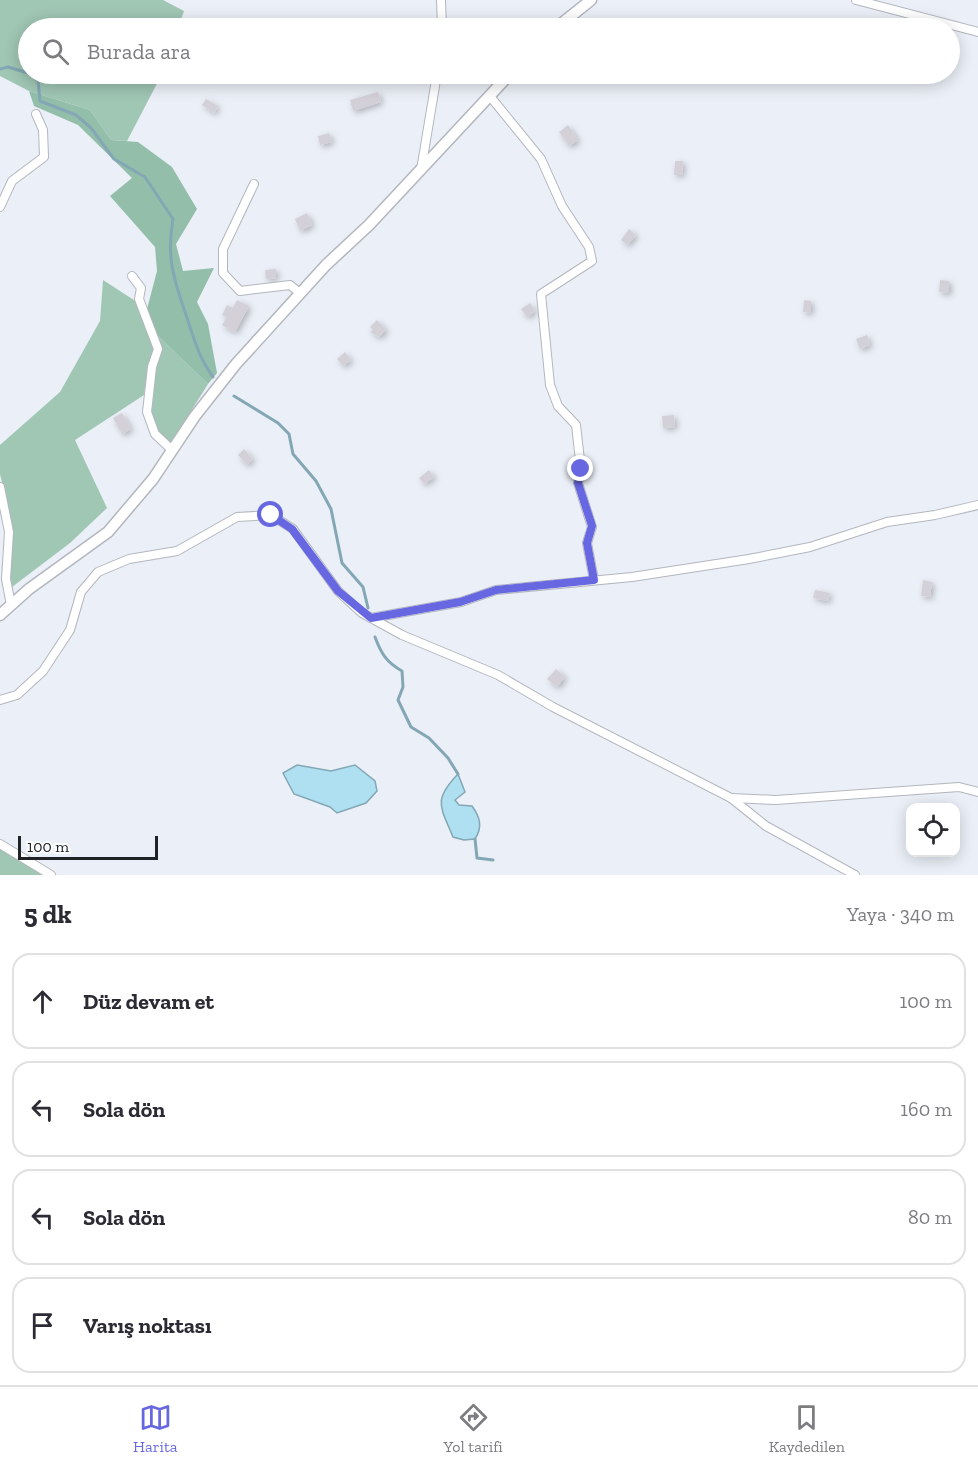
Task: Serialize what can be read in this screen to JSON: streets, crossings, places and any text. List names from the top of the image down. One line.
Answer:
{"scale_bar":"100 m","page":{"search":"Burada ara","scale":"100 m","heading":["5 dk","Yaya · 340 m"],"list":[["Düz devam et","100 m"],["Sola dön","160 m"],["Sola dön","80 m"],"Varış noktası"],"nav":["Harita","Yol tarifi","Kaydedilen"]}}
